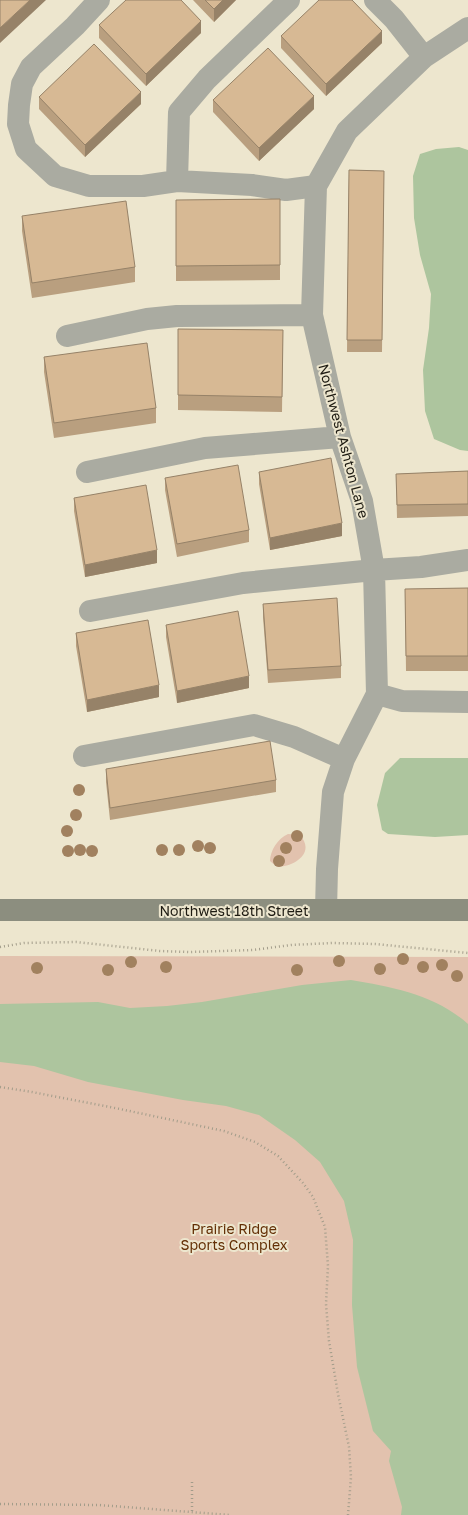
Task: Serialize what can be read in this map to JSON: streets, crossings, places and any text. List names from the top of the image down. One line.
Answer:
{"streets":{"main road":["Northwest 18th Street"],"street":["Northwest Ashton Lane"]},"crossings":[["Northwest Ashton Lane","Northwest 18th Street"]],"parks":["Prairie Ridge Sports Complex"]}
